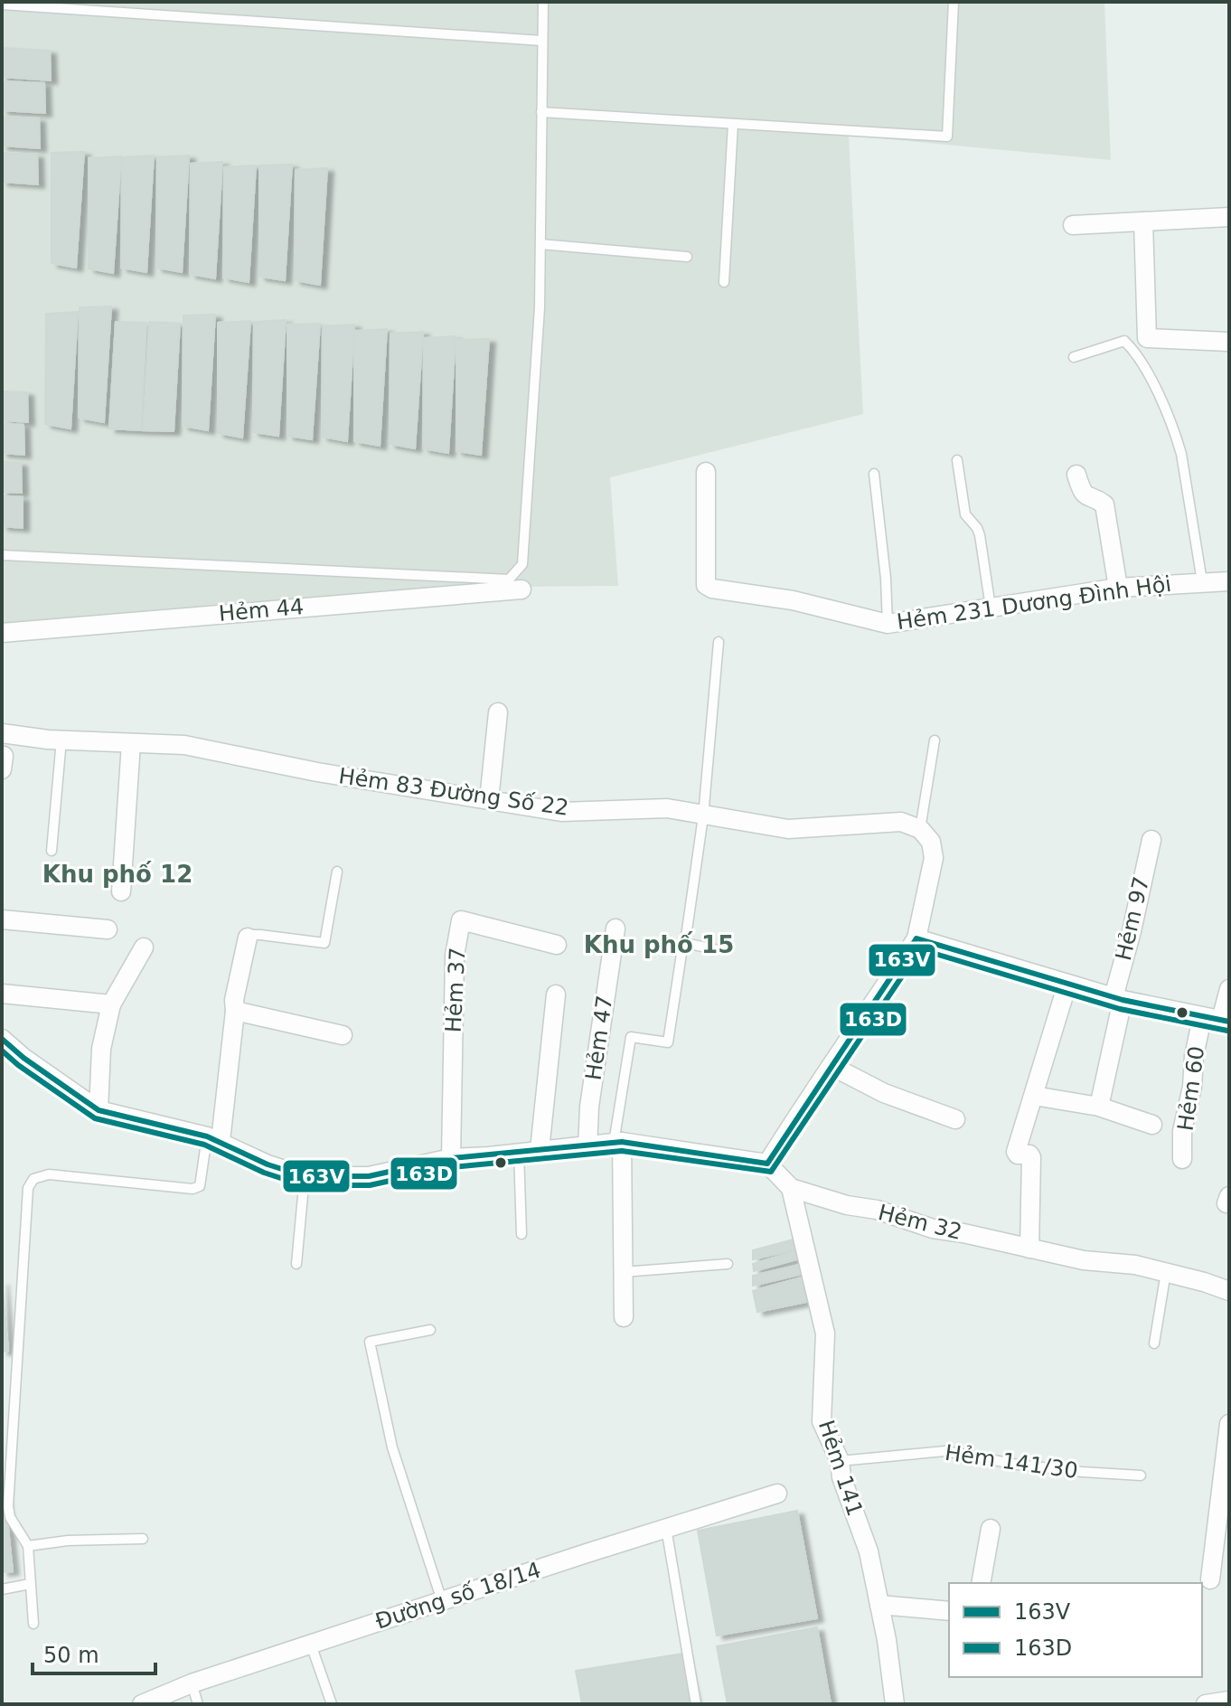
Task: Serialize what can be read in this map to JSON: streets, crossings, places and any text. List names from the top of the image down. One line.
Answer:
{"streets":{"street":["Hẻm 231 Dương Đình Hội","Hẻm 44","Hẻm 83 Đường Số 22","Hẻm 97","Hẻm 37","Hẻm 47","Hẻm 60","Hẻm 32","Hẻm 141","Đường số 18/14"],"lane":["Hẻm 141/30"]},"crossings":[["Hẻm 32","Hẻm 141"],["Hẻm 141/30","Hẻm 141"]],"districts":["Khu phố 12","Khu phố 15"],"lines":["transit line 163V","transit line 163D"],"legend":["163V","163D"],"scale_bar":"50 m"}
